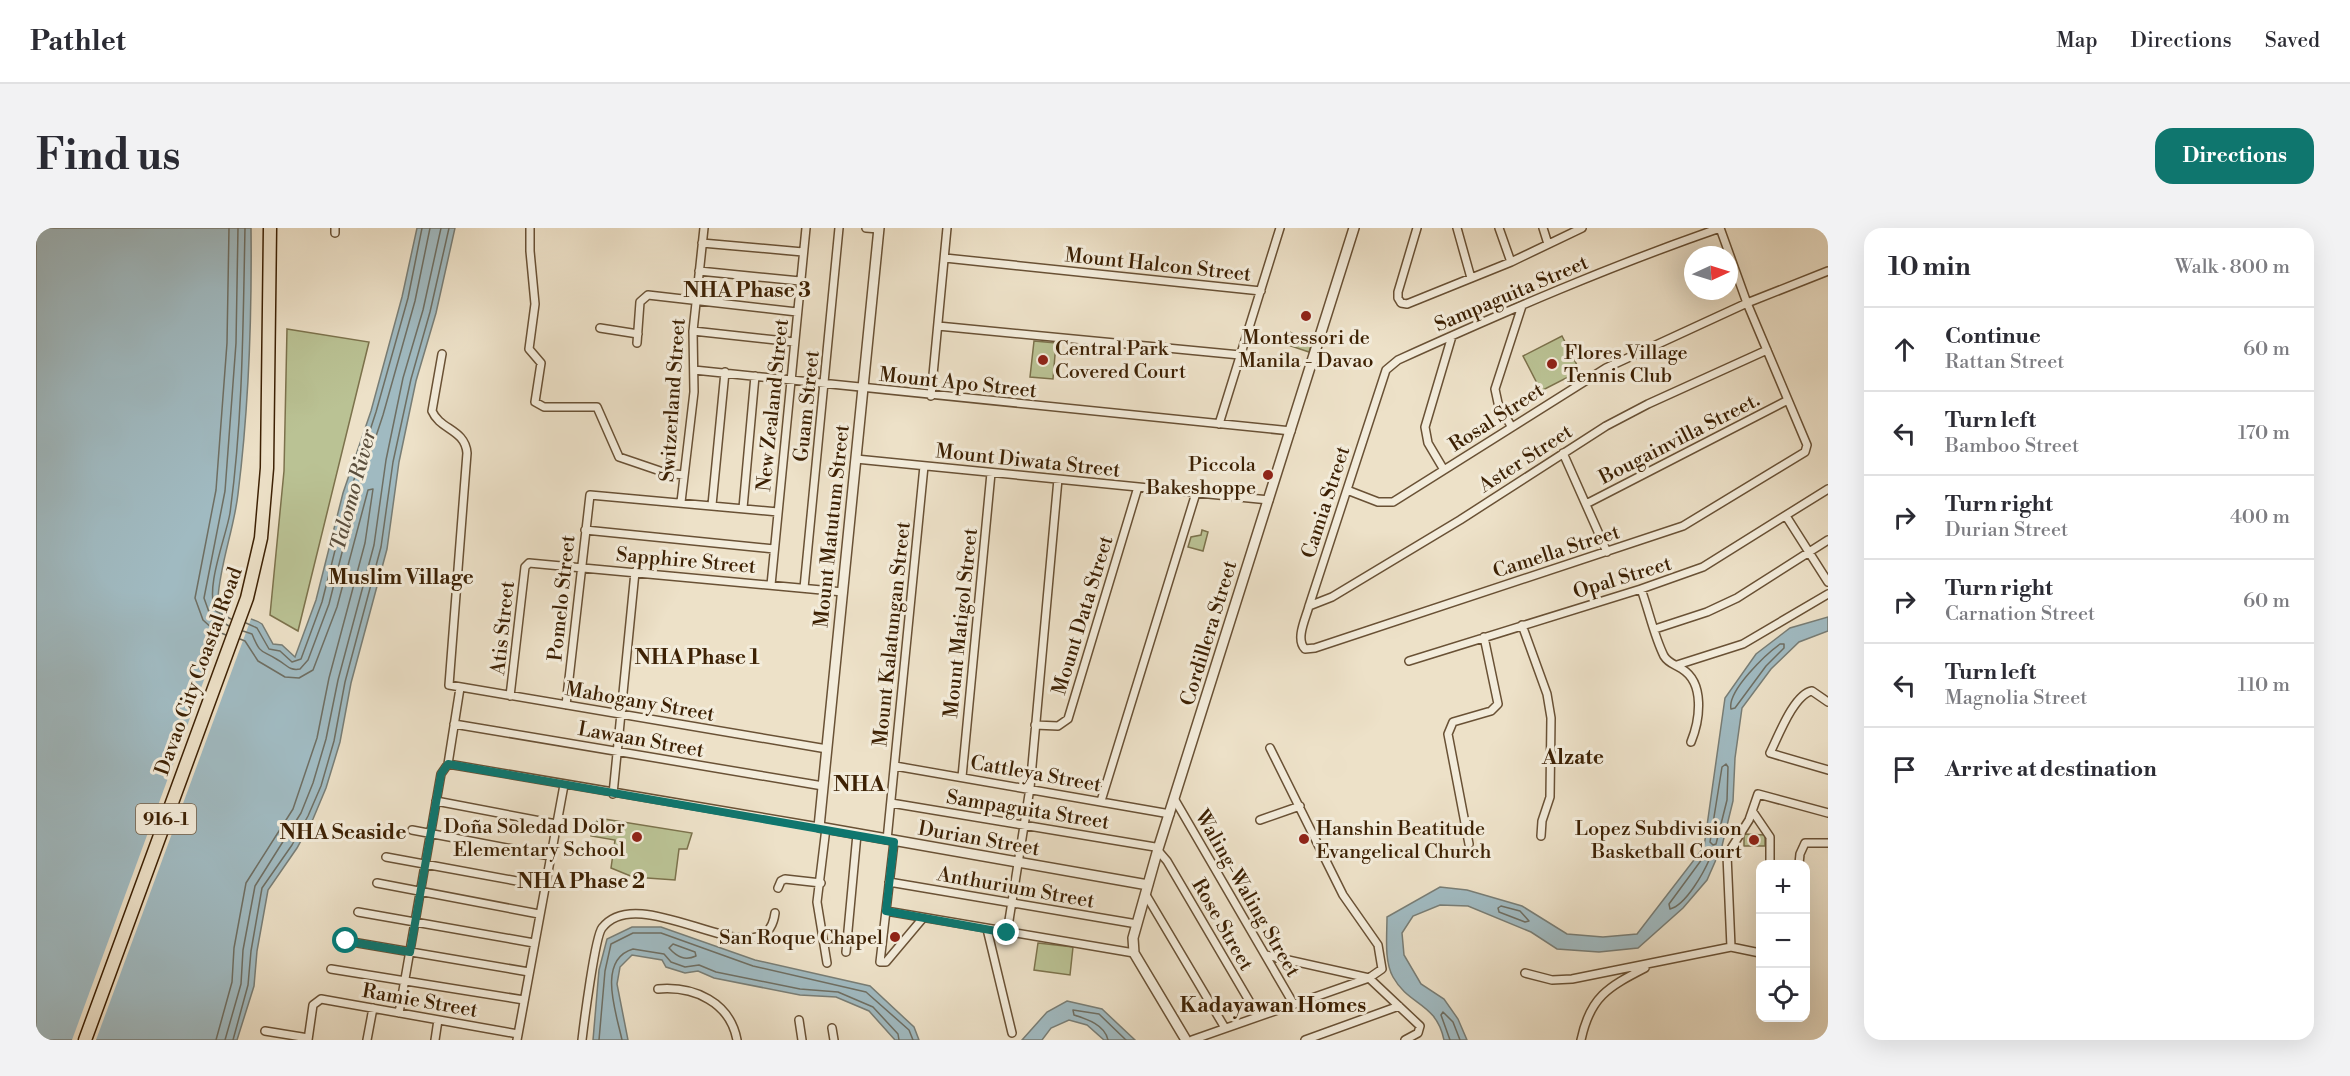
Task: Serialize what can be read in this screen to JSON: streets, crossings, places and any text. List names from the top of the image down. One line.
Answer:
{"streets":{"main road":["Davao City Coastal Road","916-1"],"street":["Mount Halcon Street","Sampaguita Street","Mount Apo Street","Switzerland Street","New Zealand Street","Guam Street","Rosal Street","Bougainvilla Street.","Aster Street","Mount Diwata Street","Camia Street","Mount Matutum Street","Camella Street","Sapphire Street","Opal Street","Pomelo Street","Mount Data Street","Mount Matigol Street","Atis Street","Cordillera Street","Mount Kalatungan Street","Mahogany Street","Lawaan Street","Cattleya Street","Durian Street","Anthurium Street","Waling-Waling Street","Rose Street","Ramie Street"]},"crossings":[["Sampaguita Street","Camia Street"],["Sampaguita Street","Cordillera Street"],["Sampaguita Street","Mount Kalatungan Street"],["Sampaguita Street","Rose Street"],["Mount Apo Street","Switzerland Street"],["Mount Apo Street","New Zealand Street"],["Mount Apo Street","Guam Street"],["Mount Apo Street","Mount Matutum Street"],["Mount Apo Street","Cordillera Street"],["Switzerland Street","Pomelo Street"],["New Zealand Street","Sapphire Street"],["Guam Street","Sapphire Street"],["Rosal Street","Camia Street"],["Bougainvilla Street.","Camella Street"],["Aster Street","Camia Street"],["Mount Diwata Street","Mount Matutum Street"],["Mount Diwata Street","Mount Data Street"],["Mount Diwata Street","Mount Matigol Street"],["Mount Diwata Street","Cordillera Street"],["Mount Diwata Street","Mount Kalatungan Street"],["Camia Street","Camella Street"],["Mount Matutum Street","Sapphire Street"],["Mount Matutum Street","Mahogany Street"],["Mount Matutum Street","Lawaan Street"],["Mount Matutum Street","Durian Street"],["Sapphire Street","Pomelo Street"],["Sapphire Street","Atis Street"],["Pomelo Street","Mahogany Street"],["Mount Matigol Street","Cattleya Street"],["Atis Street","Mahogany Street"],["Cordillera Street","Cattleya Street"],["Cordillera Street","Durian Street"],["Cordillera Street","Anthurium Street"],["Cordillera Street","Waling-Waling Street"],["Cordillera Street","Rose Street"],["Mount Kalatungan Street","Cattleya Street"],["Mount Kalatungan Street","Durian Street"],["Mount Kalatungan Street","Anthurium Street"]],"districts":["NHA Phase 3","Muslim Village","NHA Phase 1","Alzate","NHA","NHA Seaside","NHA Phase 2","Kadayawan Homes"],"water":["Talomo River"],"places":["Montessori de Manila - Davao","Central Park Covered Court","Flores Village Tennis Club","Piccola Bakeshoppe","Doña Soledad Dolor Elementary School","Hanshin Beatitude Evangelical Church","Lopez Subdivision Basketball Court","San Roque Chapel"],"north":"right","page":{"header":"Pathlet","nav":["Map","Directions","Saved"],"buttons":"Directions","title":"Find us","heading":["10 min","Walk · 800 m"],"list":[["Continue","Rattan Street","60 m"],["Turn left","Bamboo Street","170 m"],["Turn right","Durian Street","400 m"],["Turn right","Carnation Street","60 m"],["Turn left","Magnolia Street","110 m"],"Arrive at destination"],"map_buttons":["+","−"]}}
